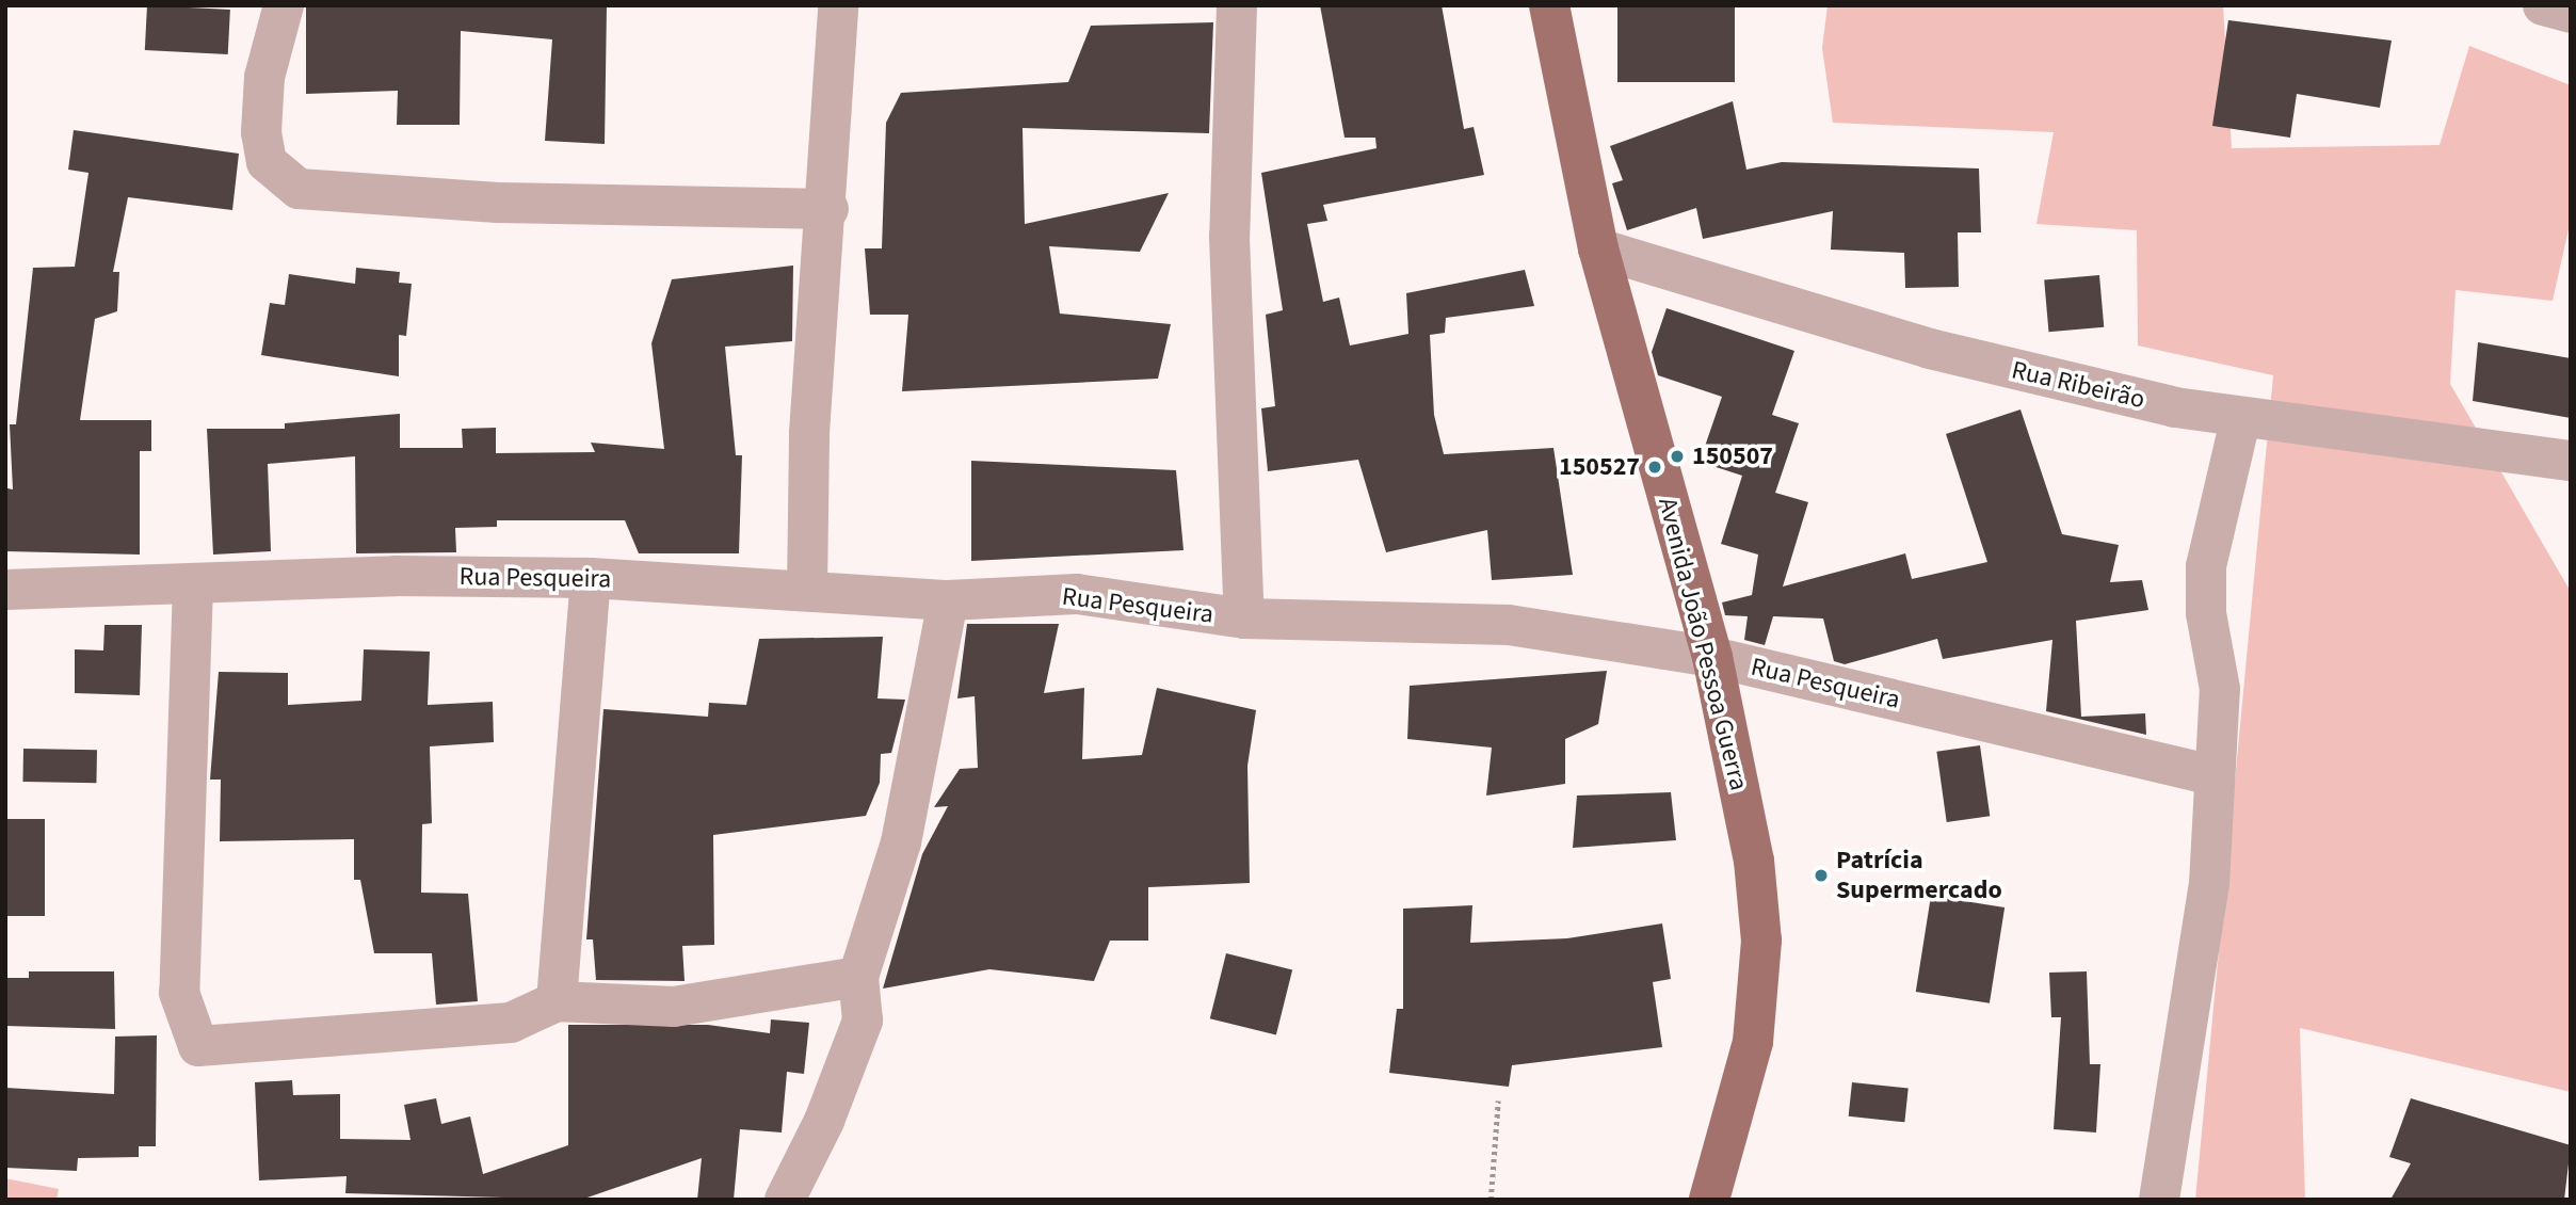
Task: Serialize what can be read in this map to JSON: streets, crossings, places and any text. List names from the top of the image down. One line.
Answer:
{"streets":{"main road":["Avenida João Pessoa Guerra"],"street":["Rua Ribeirão","Rua Pesqueira"]},"crossings":[["Rua Ribeirão","Avenida João Pessoa Guerra"],["Rua Pesqueira","Avenida João Pessoa Guerra"]],"places":["150507","150527","Patrícia Supermercado"]}
